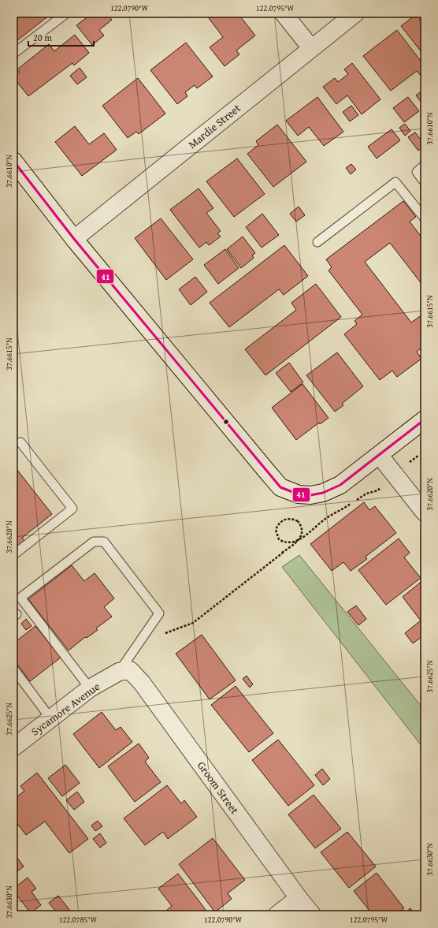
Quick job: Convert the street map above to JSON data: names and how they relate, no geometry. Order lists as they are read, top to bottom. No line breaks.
{"streets":{"street":["Mardie Street","Sycamore Avenue","Groom Street"]},"crossings":[["Sycamore Avenue","Groom Street"]],"lines":["transit line 41"],"scale_bar":"20 m","coordinates":["122.0790°W","122.0795°W","37.6610°N","37.6615°N","37.6620°N","37.6625°N","37.6630°N","122.0785°W"]}
